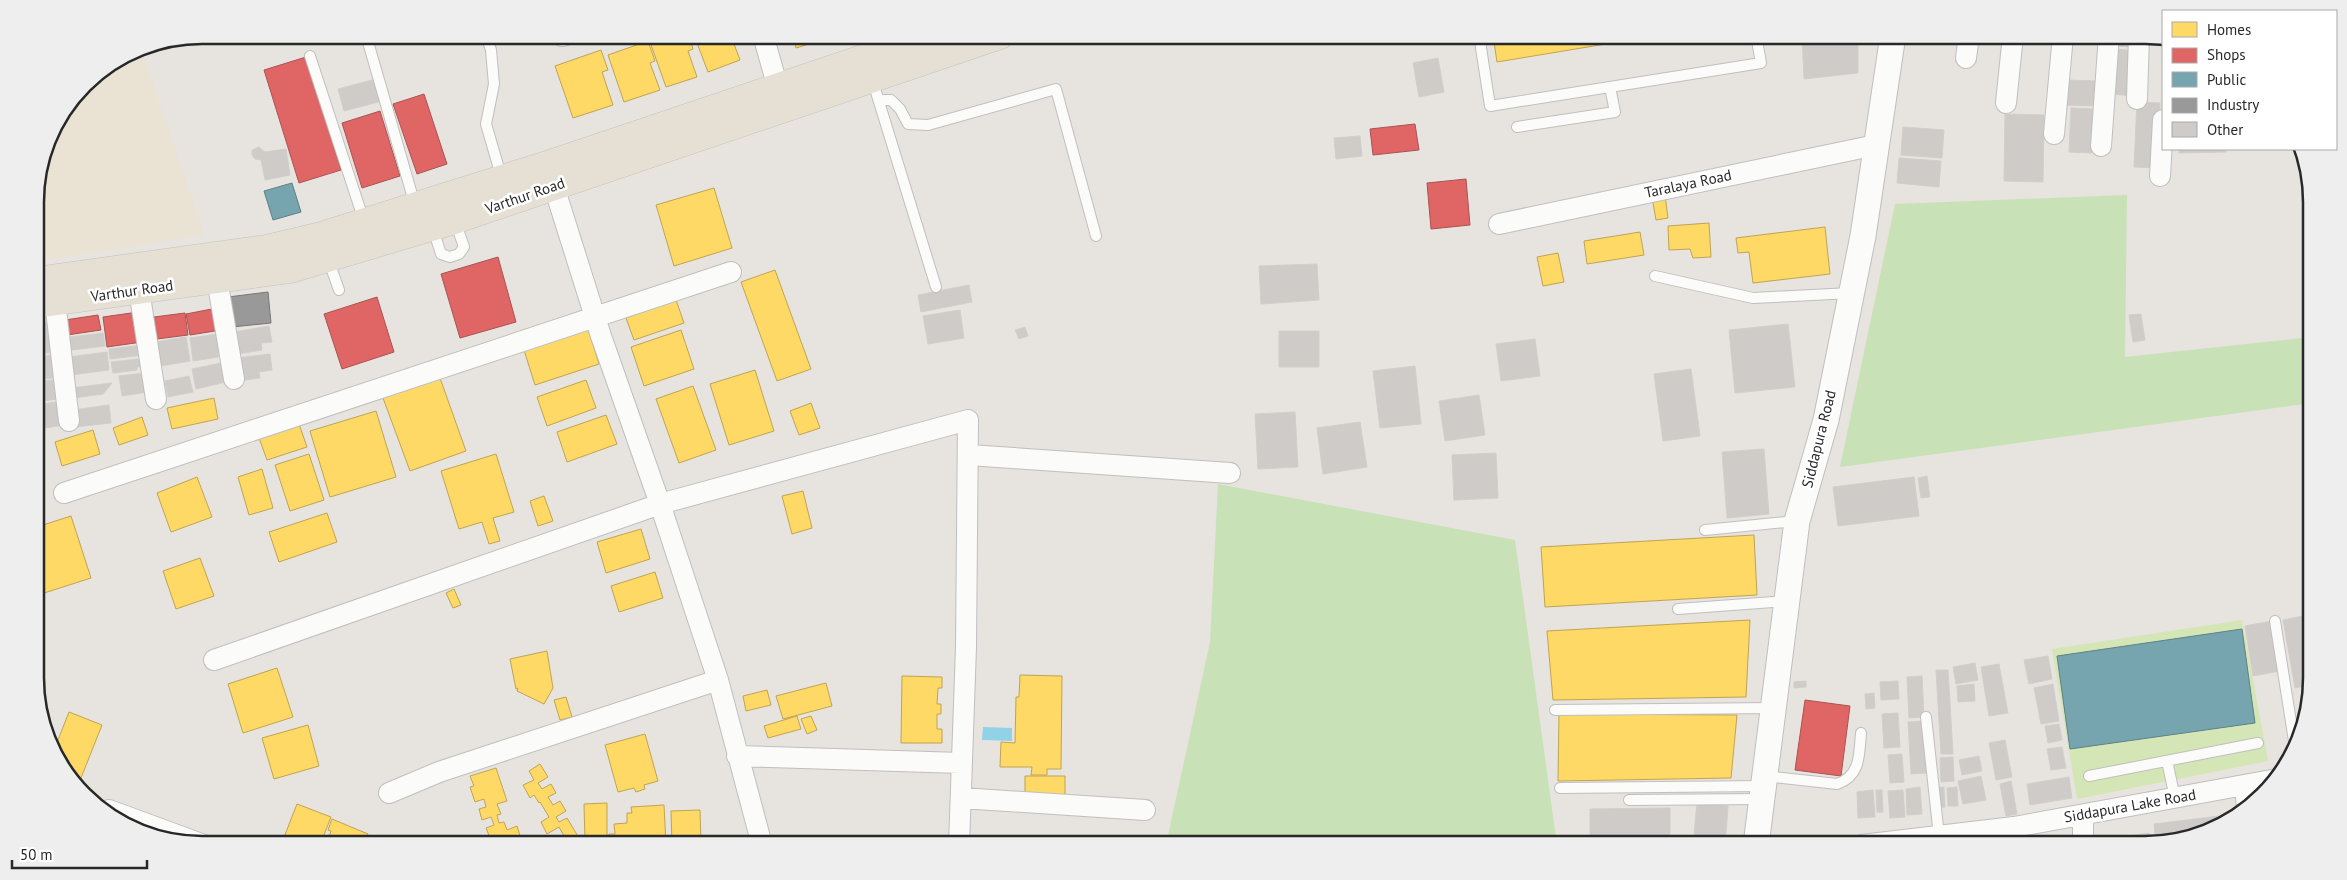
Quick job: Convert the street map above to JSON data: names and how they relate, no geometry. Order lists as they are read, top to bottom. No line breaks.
{"streets":{"main road":["Varthur Road"],"street":["Taralaya Road","Siddapura Road","Siddapura Lake Road"]},"crossings":[["Taralaya Road","Siddapura Road"]],"legend":["Homes","Shops","Public","Industry","Other"],"scale_bar":"50 m"}
